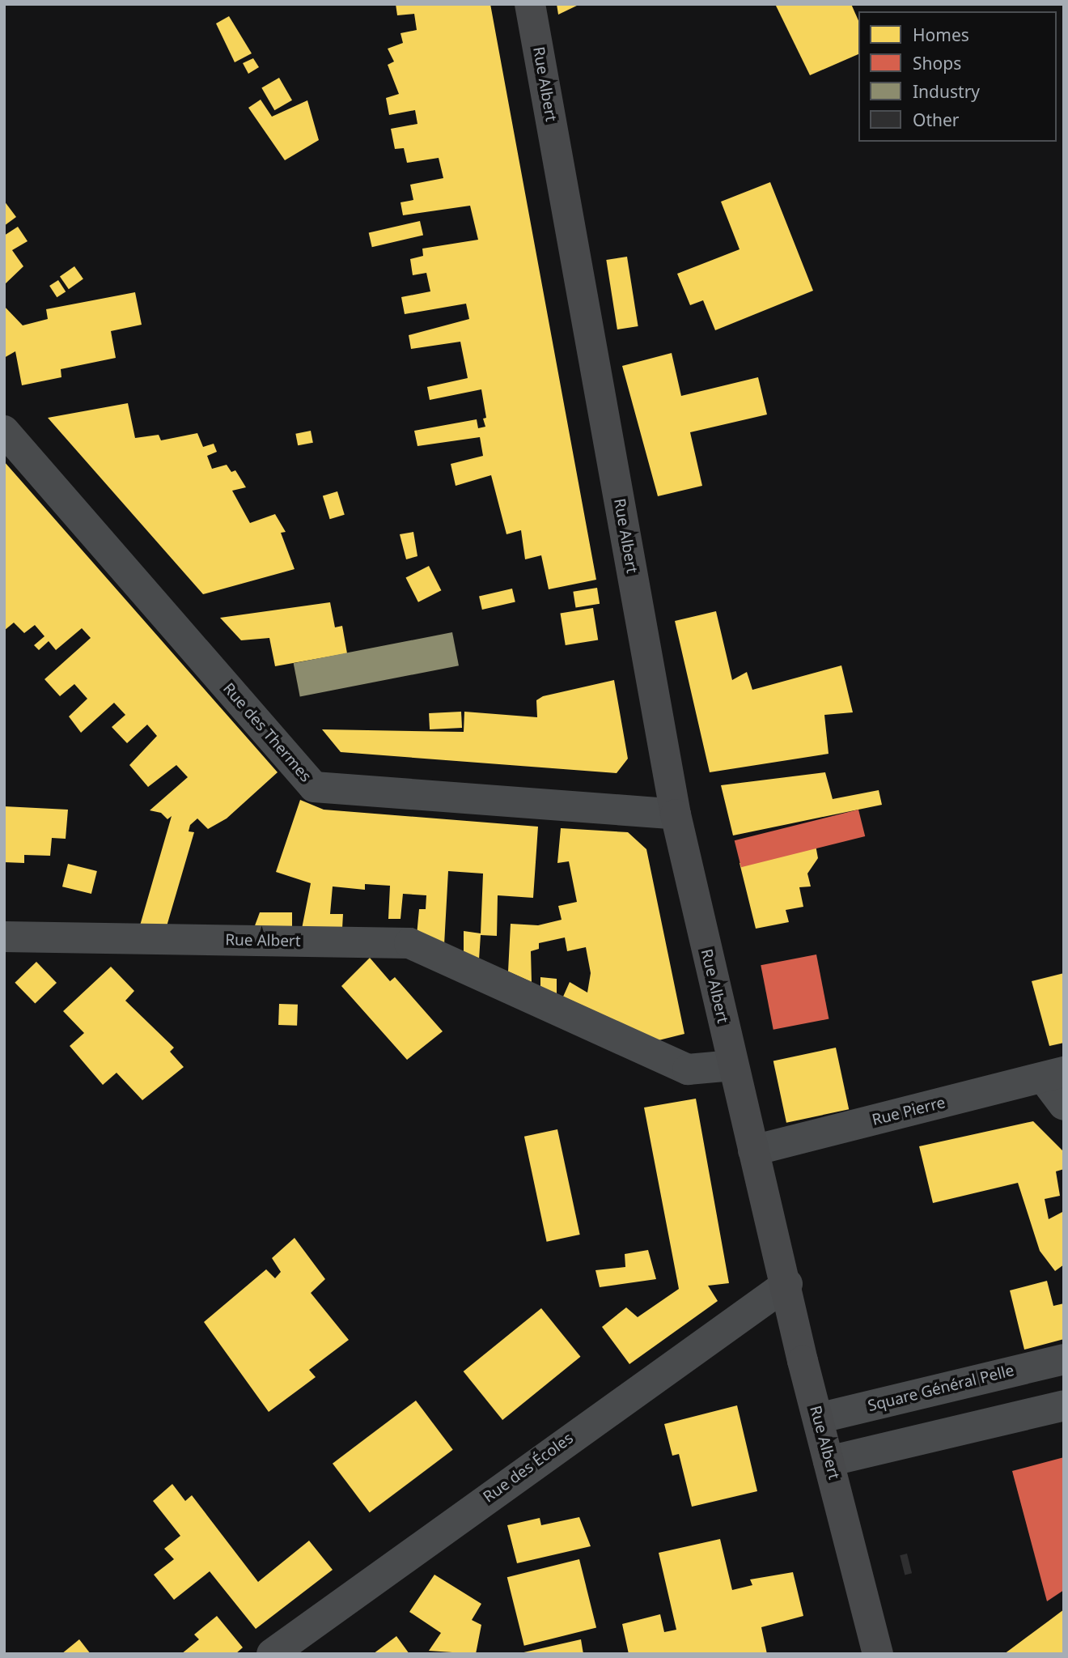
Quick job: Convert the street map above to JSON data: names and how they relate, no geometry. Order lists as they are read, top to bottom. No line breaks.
{"streets":{"street":["Rue Albert","Rue des Thermes","Rue Pierre","Square Général Pelle","Rue des Écoles"]},"crossings":[["Rue Albert","Rue des Thermes"],["Rue Albert","Rue Pierre"],["Rue Albert","Square Général Pelle"],["Rue Albert","Rue des Écoles"]],"legend":["Homes","Shops","Industry","Other"]}
